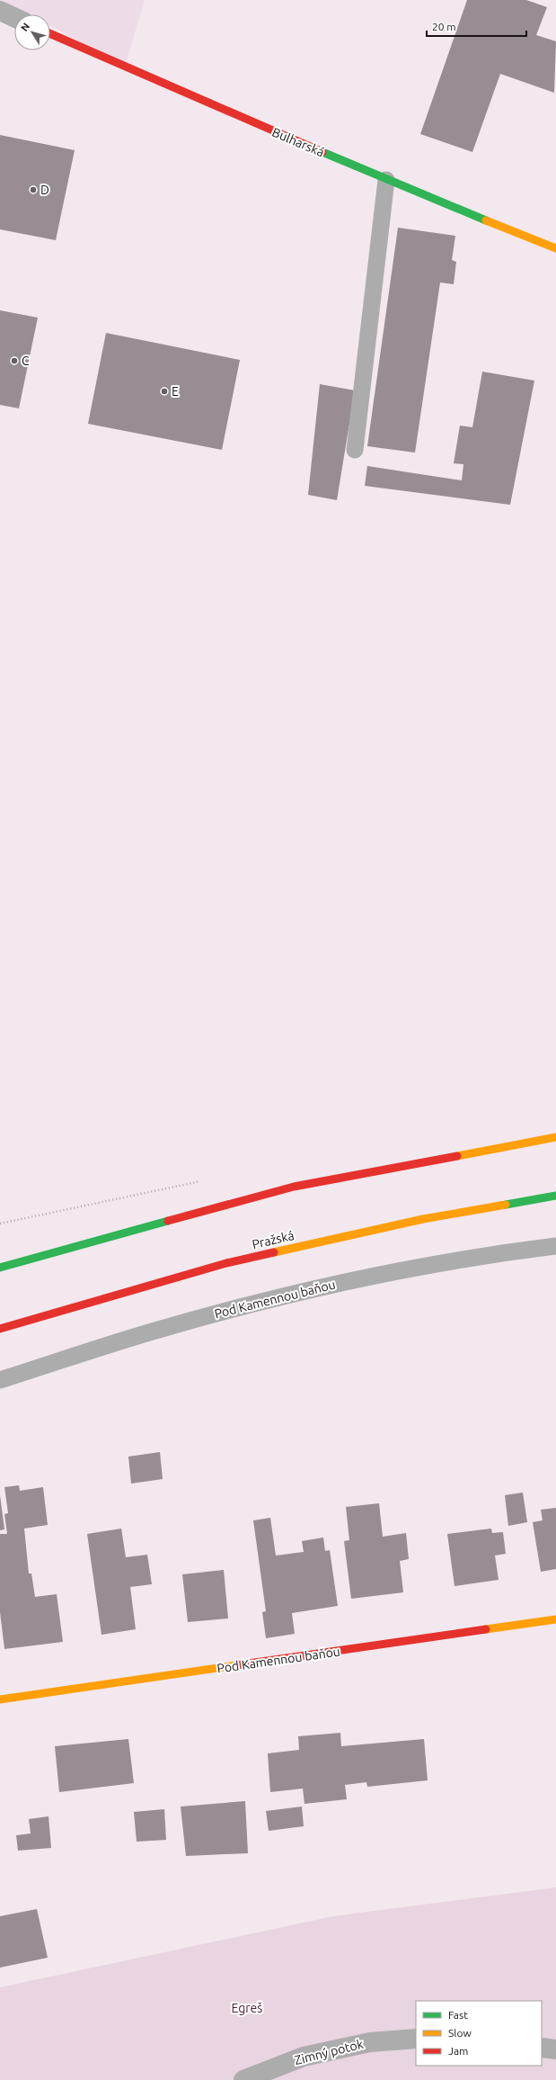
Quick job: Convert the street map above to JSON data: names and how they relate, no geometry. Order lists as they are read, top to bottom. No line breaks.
{"streets":{"main road":["Bulharská","Pražská","Pod Kamennou baňou"],"street":["Zimný potok"]},"parks":["Egreš"],"places":["D","C","E"],"legend":["Fast","Slow","Jam"],"scale_bar":"20 m","north":"top left"}
